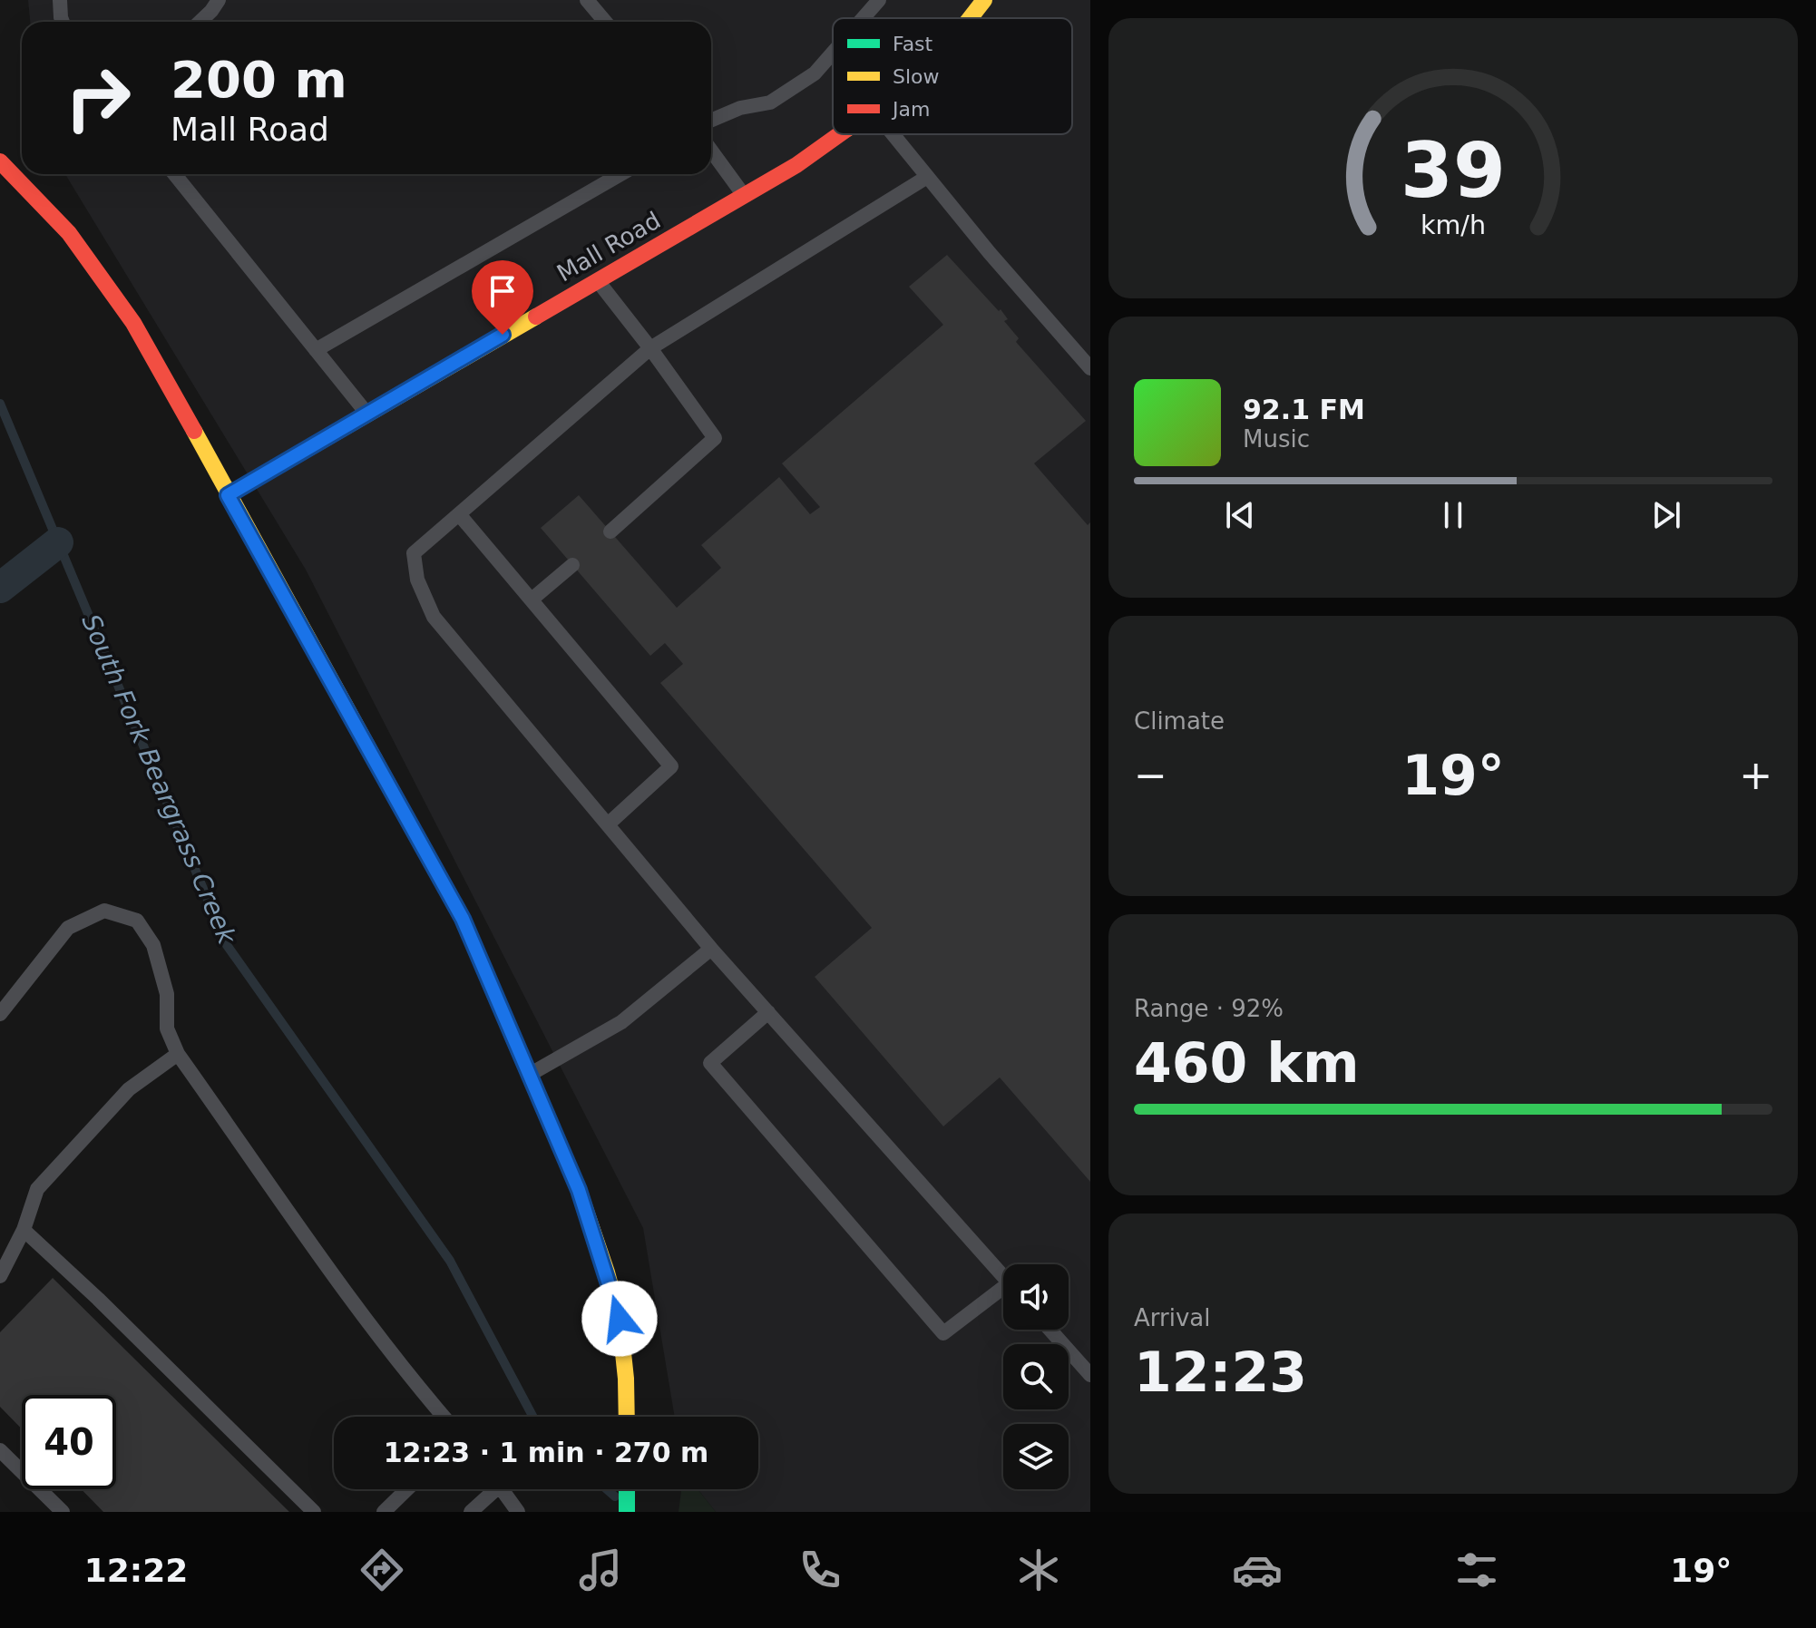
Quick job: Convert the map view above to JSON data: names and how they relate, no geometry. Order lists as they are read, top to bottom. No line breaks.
{"streets":{"street":["Mall Road"]},"water":["South Fork Beargrass Creek"],"legend":["Fast","Slow","Jam"],"page":{"turn":["200 m","Mall Road"],"song":["92.1 FM","Music"],"tile":["Climate",["Range · 92%","460 km"],["Arrival","12:23"]],"heat":["−","19°","+"],"limit":"40","trip":"12:23 · 1 min · 270 m","tabs":["12:22","19°"],"gauge":["39","km/h"]}}
